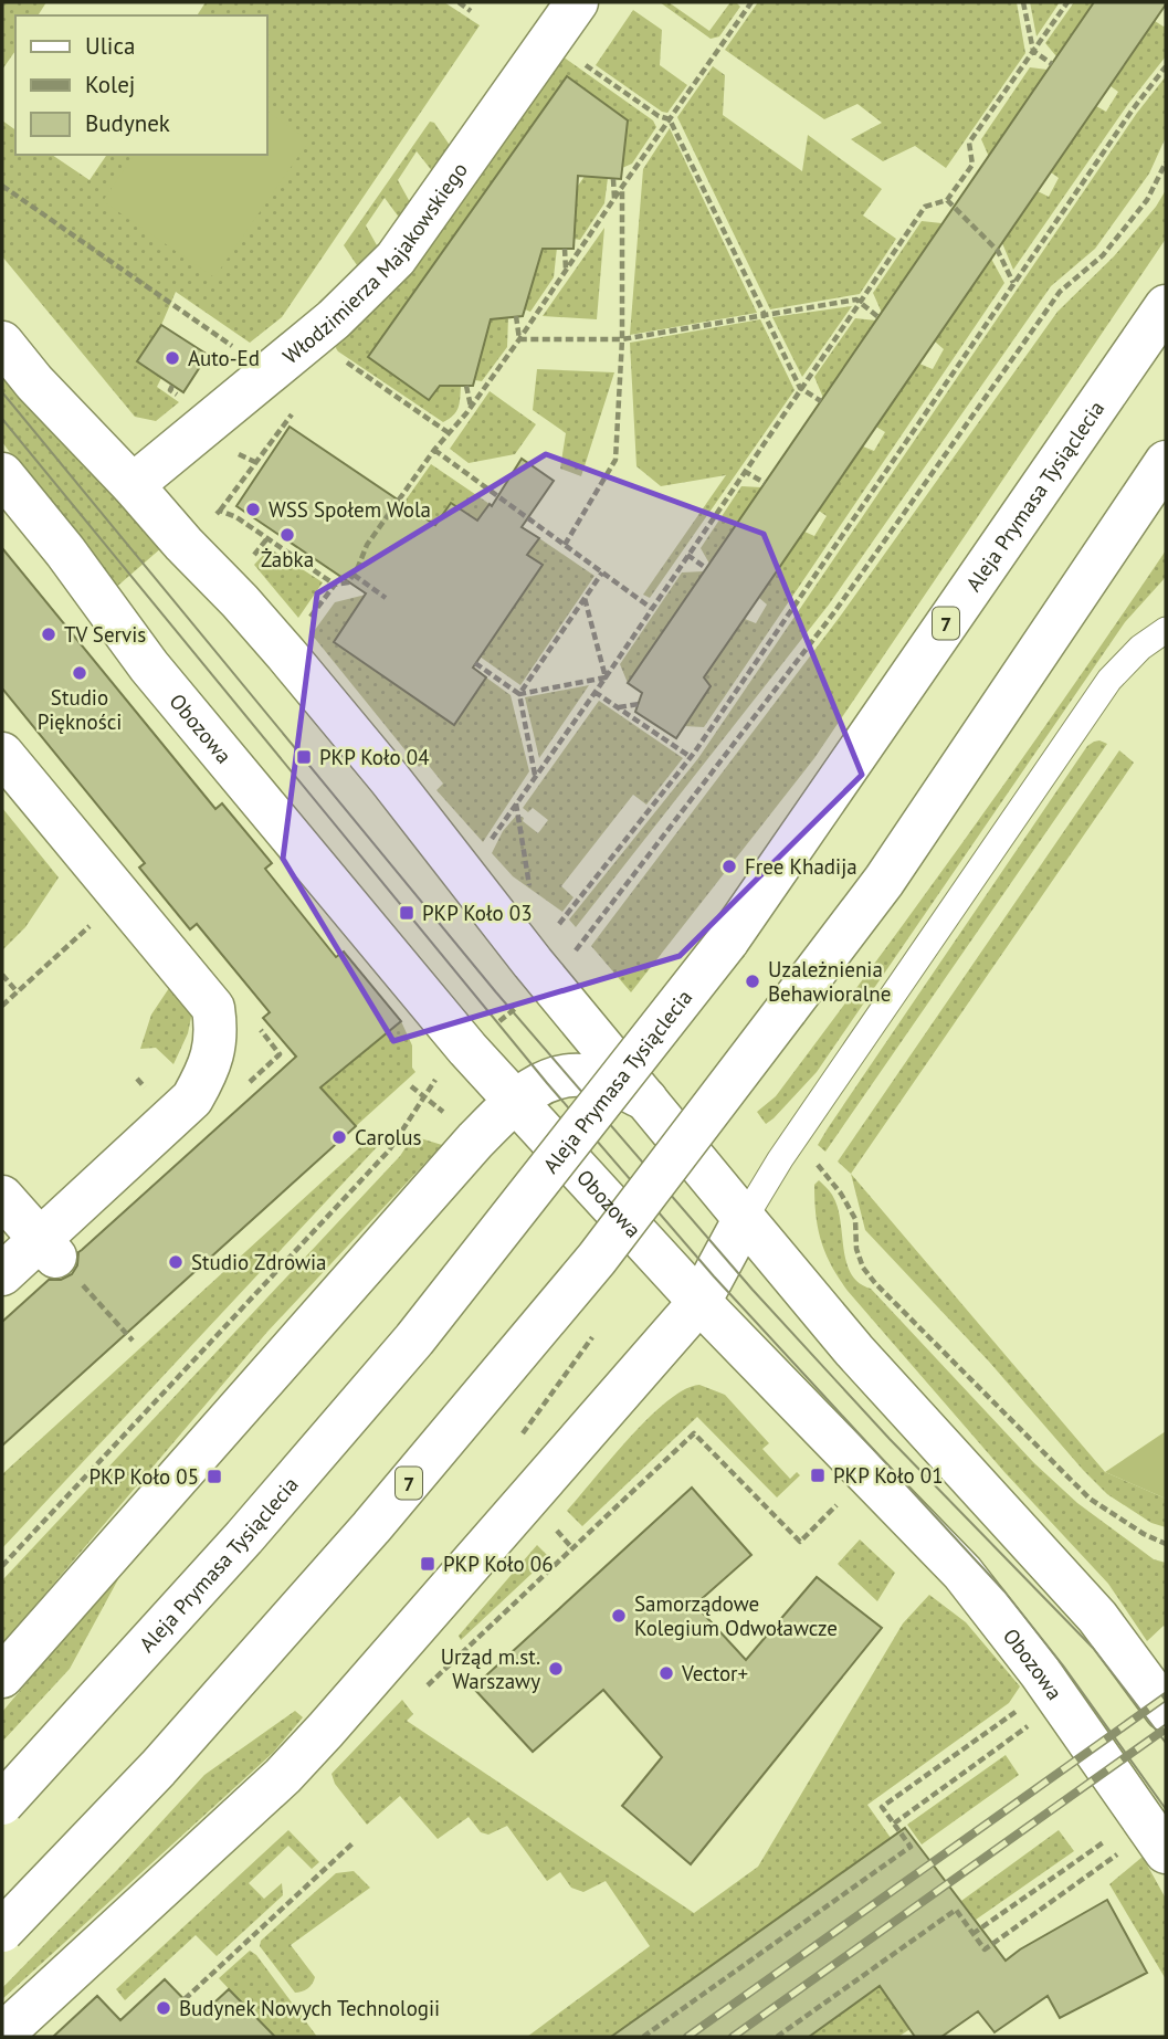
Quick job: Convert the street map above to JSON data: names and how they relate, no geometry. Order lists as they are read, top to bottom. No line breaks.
{"streets":{"main road":["Włodzimierza Majakowskiego","Aleja Prymasa Tysiąclecia","7","Obozowa"]},"places":{"other":["Auto-Ed","WSS Społem Wola","Żabka","TV Servis","Studio Piękności","Free Khadija","Uzależnienia Behawioralne","Carolus","Studio Zdrowia","Samorządowe Kolegium Odwoławcze","Urząd m.st. Warszawy","Vector+","Budynek Nowych Technologii"],"transit":["PKP Koło 04","PKP Koło 03","PKP Koło 01","PKP Koło 05","PKP Koło 06"]},"legend":["Ulica","Kolej","Budynek"]}
